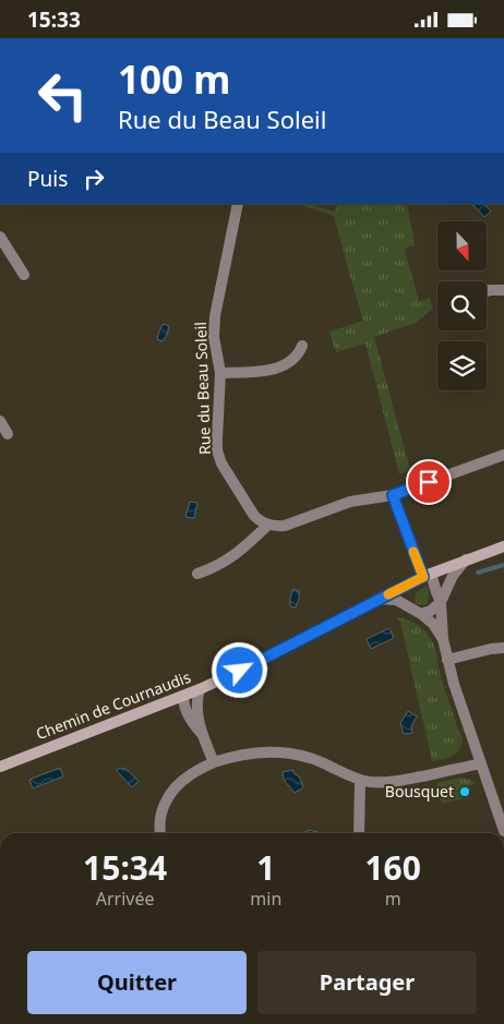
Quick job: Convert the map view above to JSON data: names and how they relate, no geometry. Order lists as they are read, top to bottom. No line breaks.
{"streets":{"street":["Rue du Beau Soleil","Chemin de Cournaudis"]},"places":["Bousquet"],"north":"bottom","page":{"status":"15:33","turn":["100 m","Rue du Beau Soleil"],"then":"Puis","eta":["15:34","Arrivée","1","min","160","m"],"buttons":["Quitter","Partager"]}}
